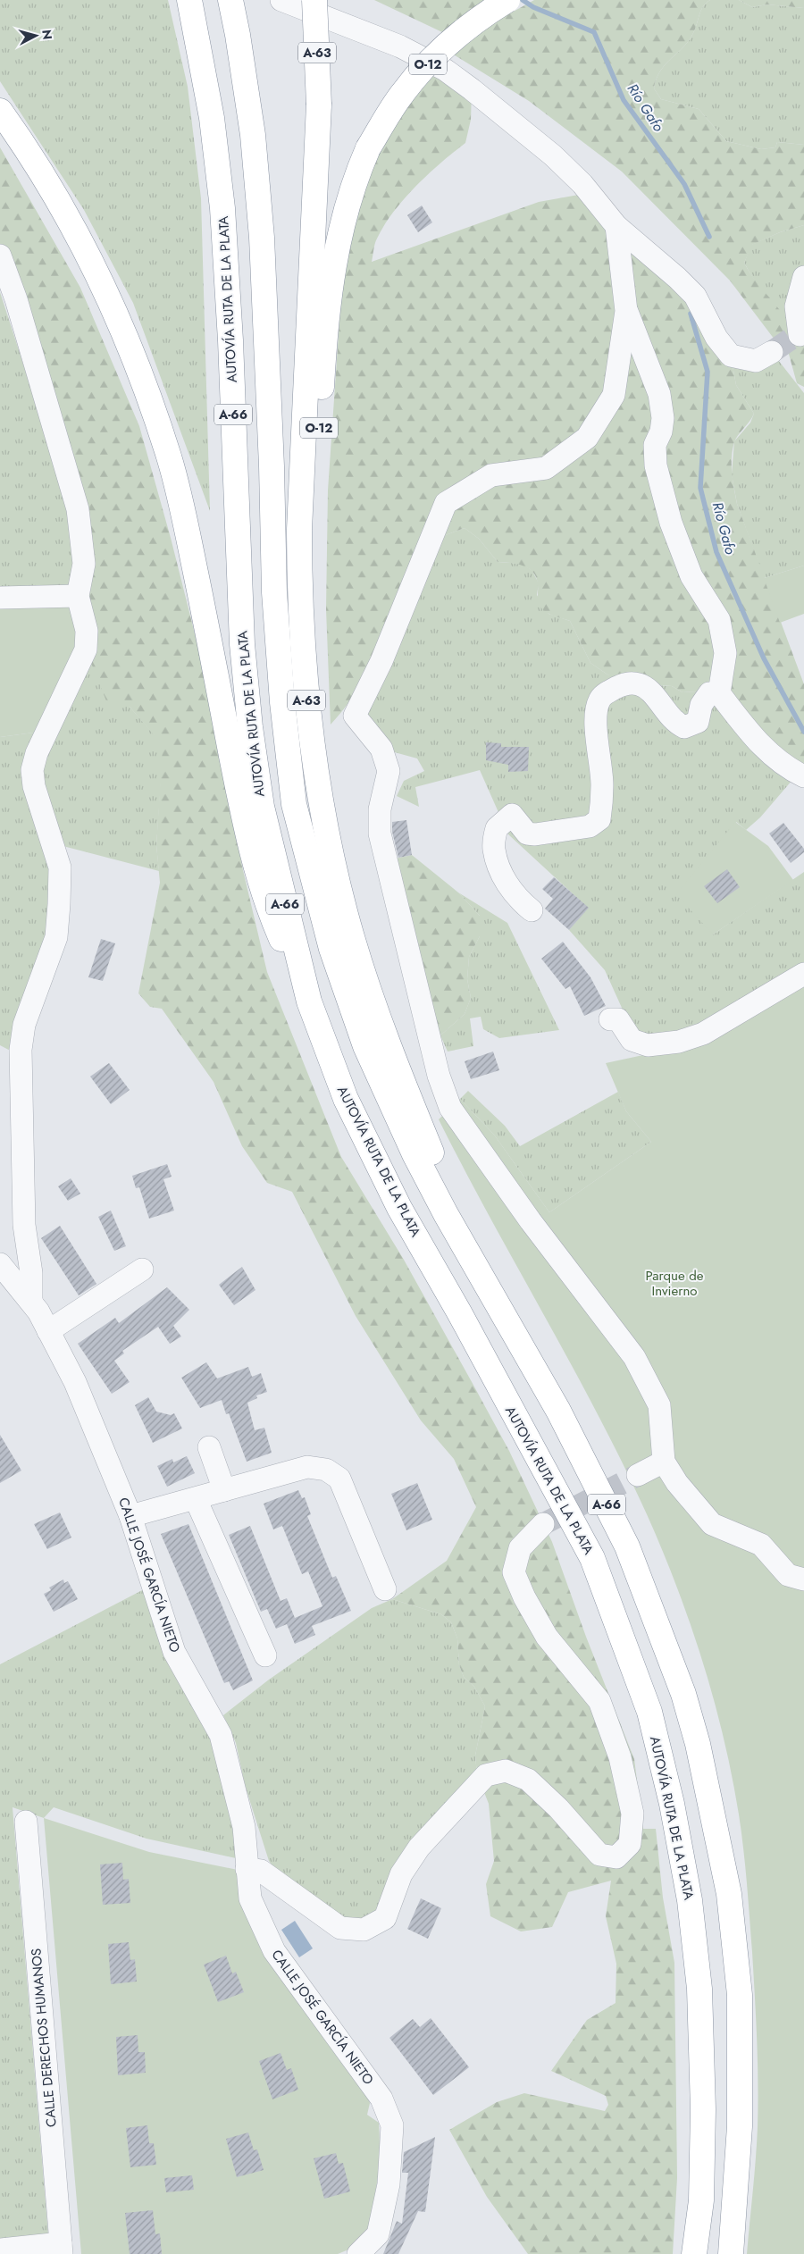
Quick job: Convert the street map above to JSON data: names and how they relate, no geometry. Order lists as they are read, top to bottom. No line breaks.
{"streets":{"highway":["A-63","O-12","AUTOVÍA RUTA DE LA PLATA","A-66"],"street":["CALLE JOSÉ GARCÍA NIETO","CALLE DERECHOS HUMANOS"]},"crossings":[["A-63","O-12"],["A-63","A-66"]],"water":["Río Gafo"],"parks":["Parque de Invierno"],"north":"right"}
